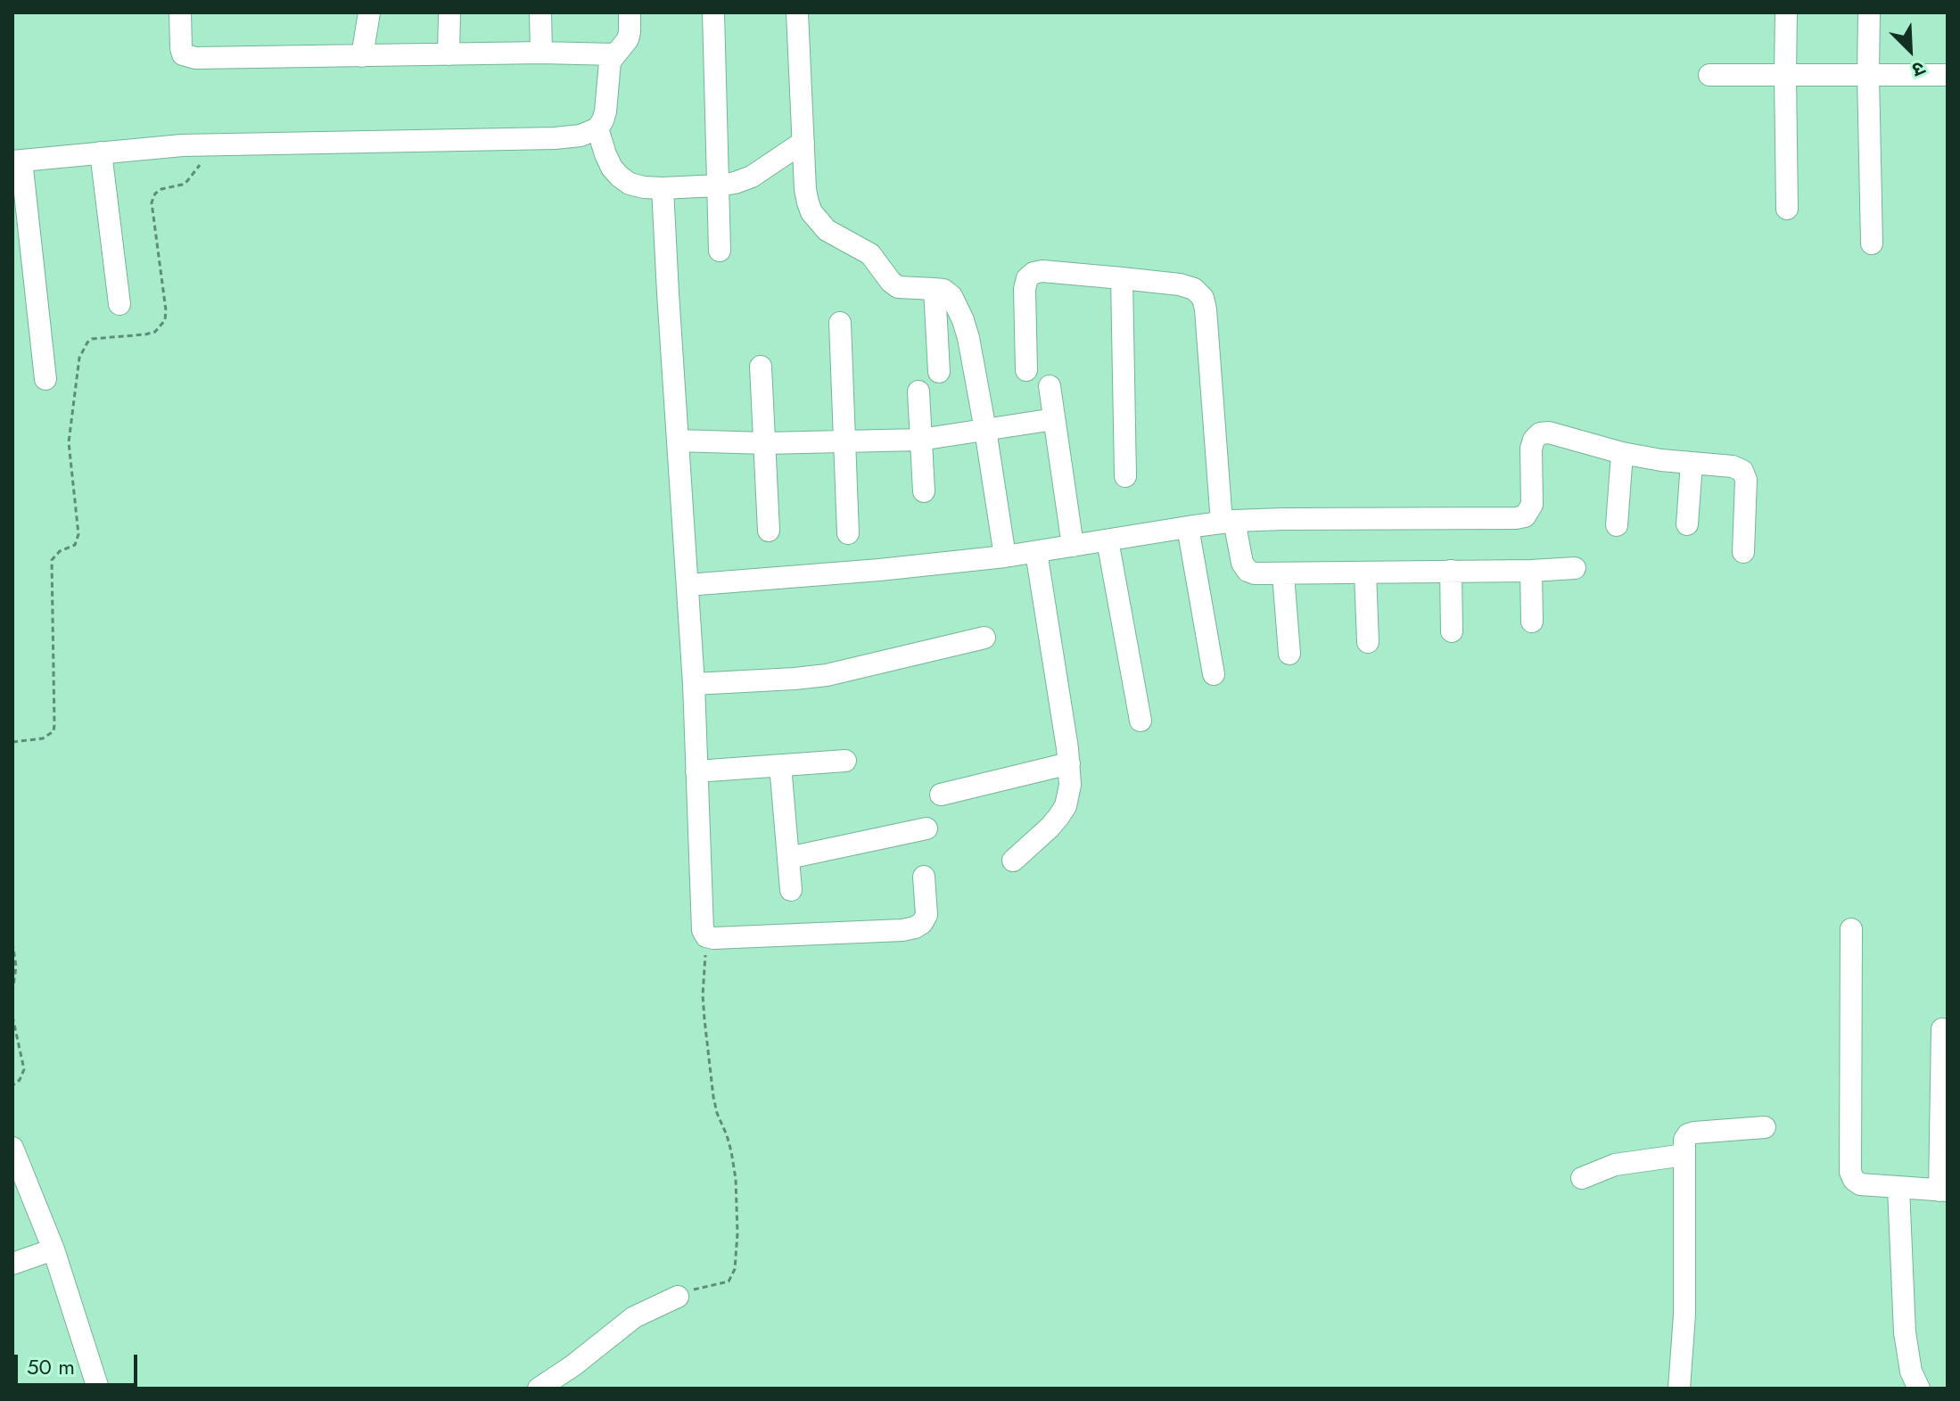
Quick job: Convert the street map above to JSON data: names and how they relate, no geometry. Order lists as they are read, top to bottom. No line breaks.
{"scale_bar":"50 m","north":"bottom right"}
